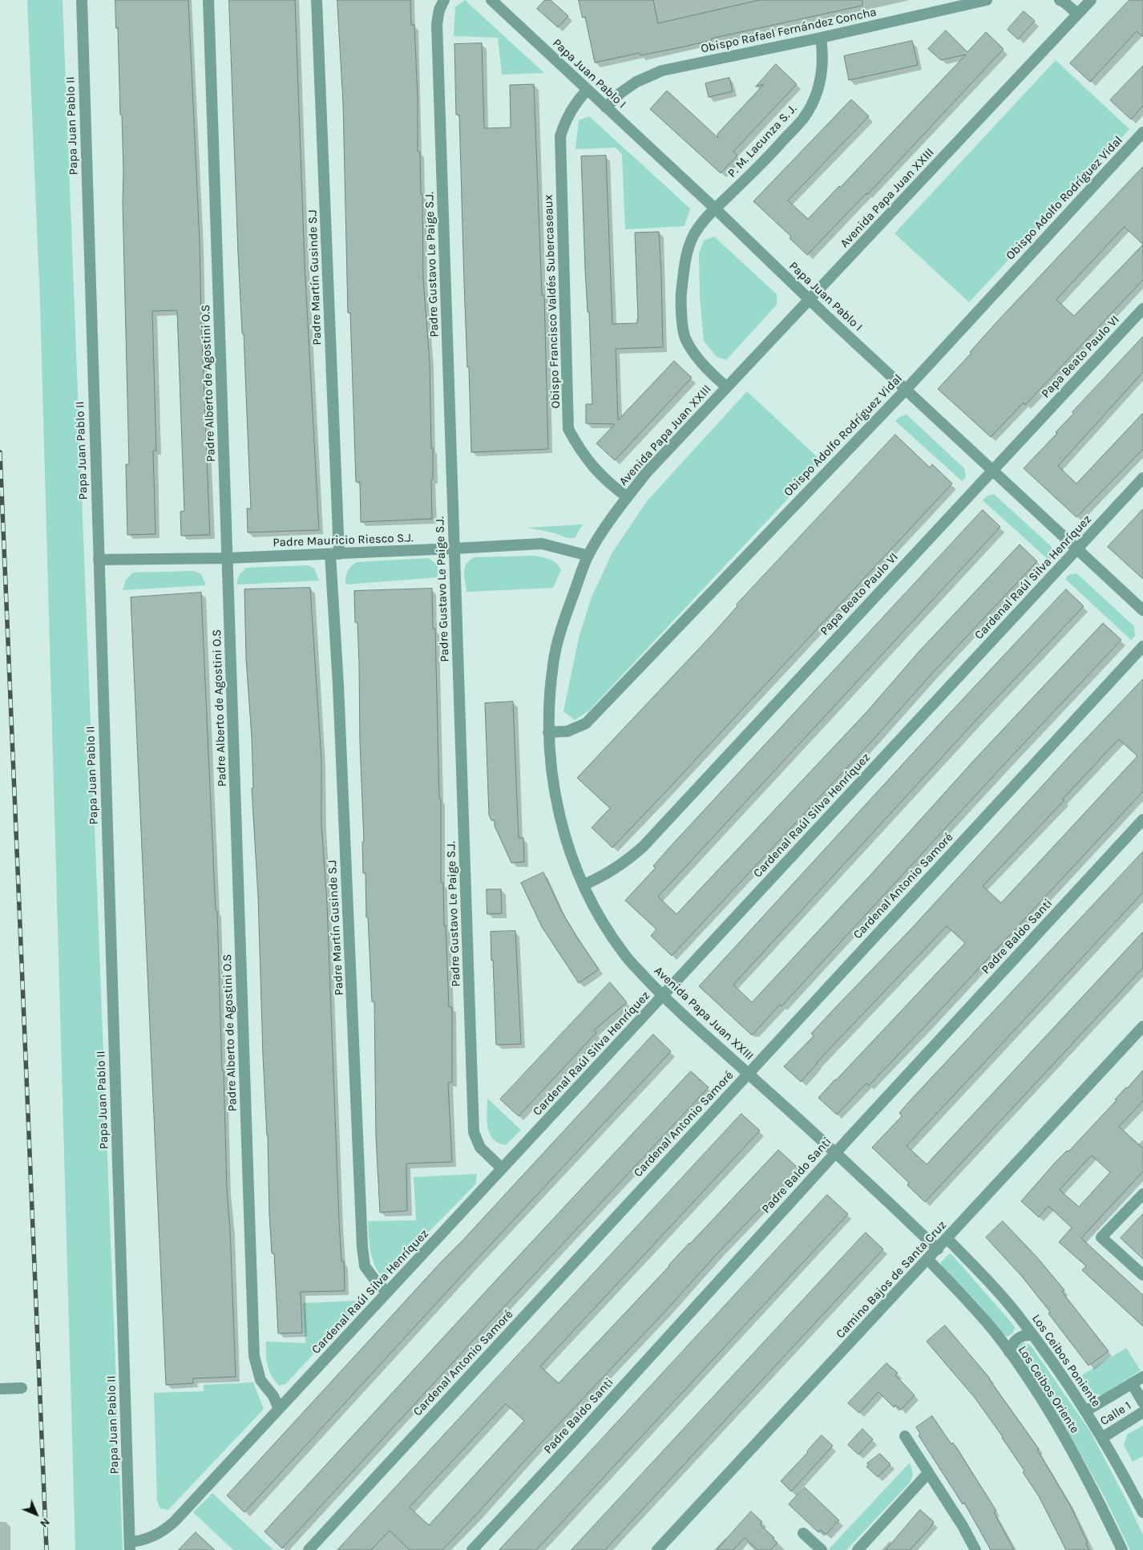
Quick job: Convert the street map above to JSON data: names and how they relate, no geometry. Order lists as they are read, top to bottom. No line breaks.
{"streets":{"street":["Obispo Rafael Fernández Concha","Papa Juan Pablo I","Papa Juan Pablo II","P. M. Lacunza S. J.","Avenida Papa Juan XXIII","Obispo Adolfo Rodríguez Vidal","Padre Gustavo Le Paige S.J.","Padre Martín Gusinde S.J","Obispo Francisco Valdés Subercaseaux","Papa Beato Paulo VI","Padre Alberto de Agostini O.S","Padre Mauricio Riesco S.J.","Cardenal Raúl Silva Henríquez","Cardenal Antonio Samoré","Padre Baldo Santi","Camino Bajos de Santa Cruz","Los Ceibos Poniente","Los Ceibos Oriente","Calle 1"]},"crossings":[["Obispo Rafael Fernández Concha","Papa Juan Pablo I"],["Obispo Rafael Fernández Concha","P. M. Lacunza S. J."],["Papa Juan Pablo I","P. M. Lacunza S. J."],["Papa Juan Pablo I","Avenida Papa Juan XXIII"],["Papa Juan Pablo I","Obispo Adolfo Rodríguez Vidal"],["Papa Juan Pablo I","Obispo Francisco Valdés Subercaseaux"],["Papa Juan Pablo I","Papa Beato Paulo VI"],["Papa Juan Pablo I","Cardenal Raúl Silva Henríquez"],["Papa Juan Pablo II","Padre Mauricio Riesco S.J."],["Papa Juan Pablo II","Cardenal Raúl Silva Henríquez"],["P. M. Lacunza S. J.","Avenida Papa Juan XXIII"],["Avenida Papa Juan XXIII","Obispo Adolfo Rodríguez Vidal"],["Avenida Papa Juan XXIII","Obispo Francisco Valdés Subercaseaux"],["Avenida Papa Juan XXIII","Papa Beato Paulo VI"],["Avenida Papa Juan XXIII","Padre Mauricio Riesco S.J."],["Avenida Papa Juan XXIII","Cardenal Raúl Silva Henríquez"],["Avenida Papa Juan XXIII","Cardenal Antonio Samoré"],["Avenida Papa Juan XXIII","Padre Baldo Santi"],["Avenida Papa Juan XXIII","Camino Bajos de Santa Cruz"],["Padre Gustavo Le Paige S.J.","Padre Mauricio Riesco S.J."],["Padre Gustavo Le Paige S.J.","Cardenal Raúl Silva Henríquez"],["Padre Martín Gusinde S.J","Padre Mauricio Riesco S.J."],["Padre Martín Gusinde S.J","Cardenal Raúl Silva Henríquez"],["Padre Alberto de Agostini O.S","Padre Mauricio Riesco S.J."],["Padre Alberto de Agostini O.S","Cardenal Raúl Silva Henríquez"],["Camino Bajos de Santa Cruz","Los Ceibos Poniente"],["Camino Bajos de Santa Cruz","Los Ceibos Oriente"],["Los Ceibos Poniente","Calle 1"]],"north":"bottom right"}
